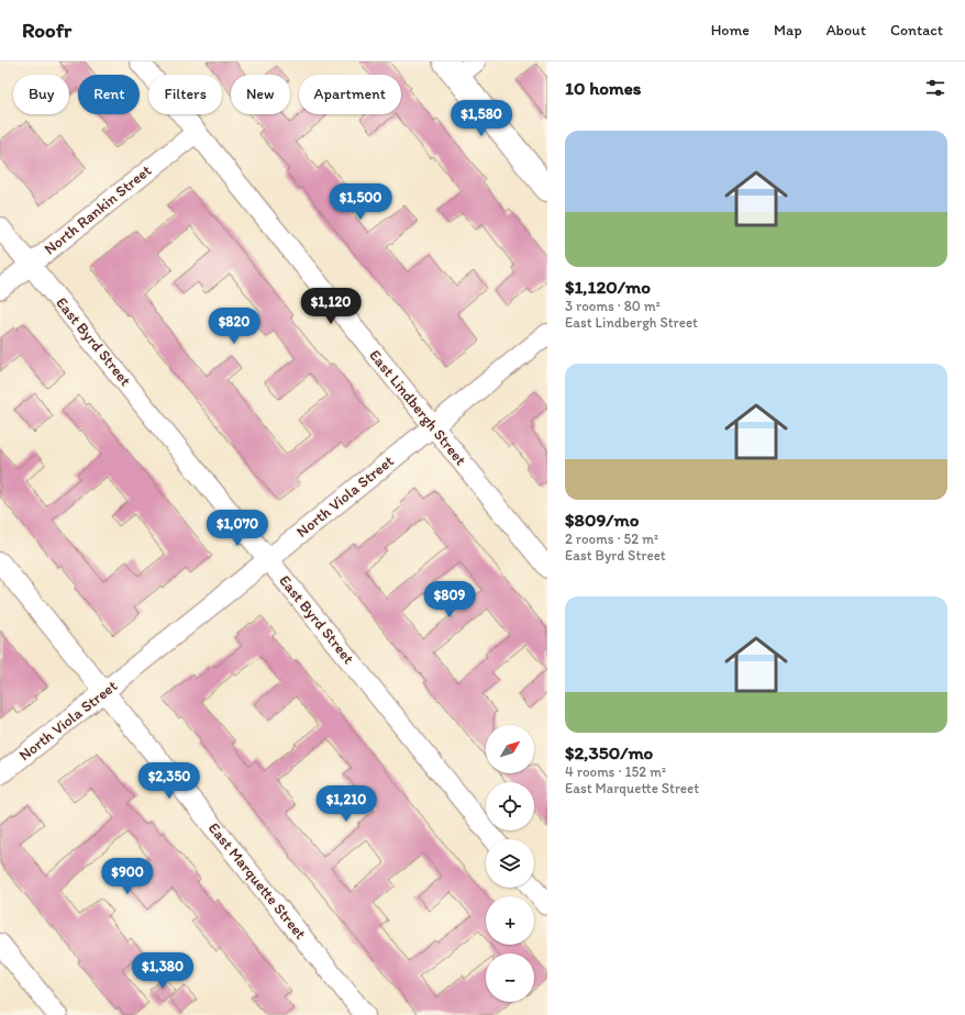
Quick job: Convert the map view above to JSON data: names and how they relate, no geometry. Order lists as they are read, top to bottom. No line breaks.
{"streets":{"street":["North Rankin Street","East Byrd Street","East Lindbergh Street","North Viola Street","East Marquette Street"]},"crossings":[["North Rankin Street","East Byrd Street"],["North Rankin Street","East Lindbergh Street"],["East Byrd Street","North Viola Street"],["East Lindbergh Street","North Viola Street"],["North Viola Street","East Marquette Street"]],"north":"top right","page":{"header":"Roofr","nav":["Home","Map","About","Contact"],"heading":"10 homes","chip":["Buy","Rent","Filters","New","Apartment"],"price":["$1,580","$1,500","$1,120","$820","$1,070","$809","$2,350","$1,210","$900","$1,380"],"list":[{"name":"$1,120/mo","note":"3 rooms · 80 m² · East Lindbergh Street"},{"name":"$809/mo","note":"2 rooms · 52 m² · East Byrd Street"},{"name":"$2,350/mo","note":"4 rooms · 152 m² · East Marquette Street"}],"map_buttons":["+","−"]}}
